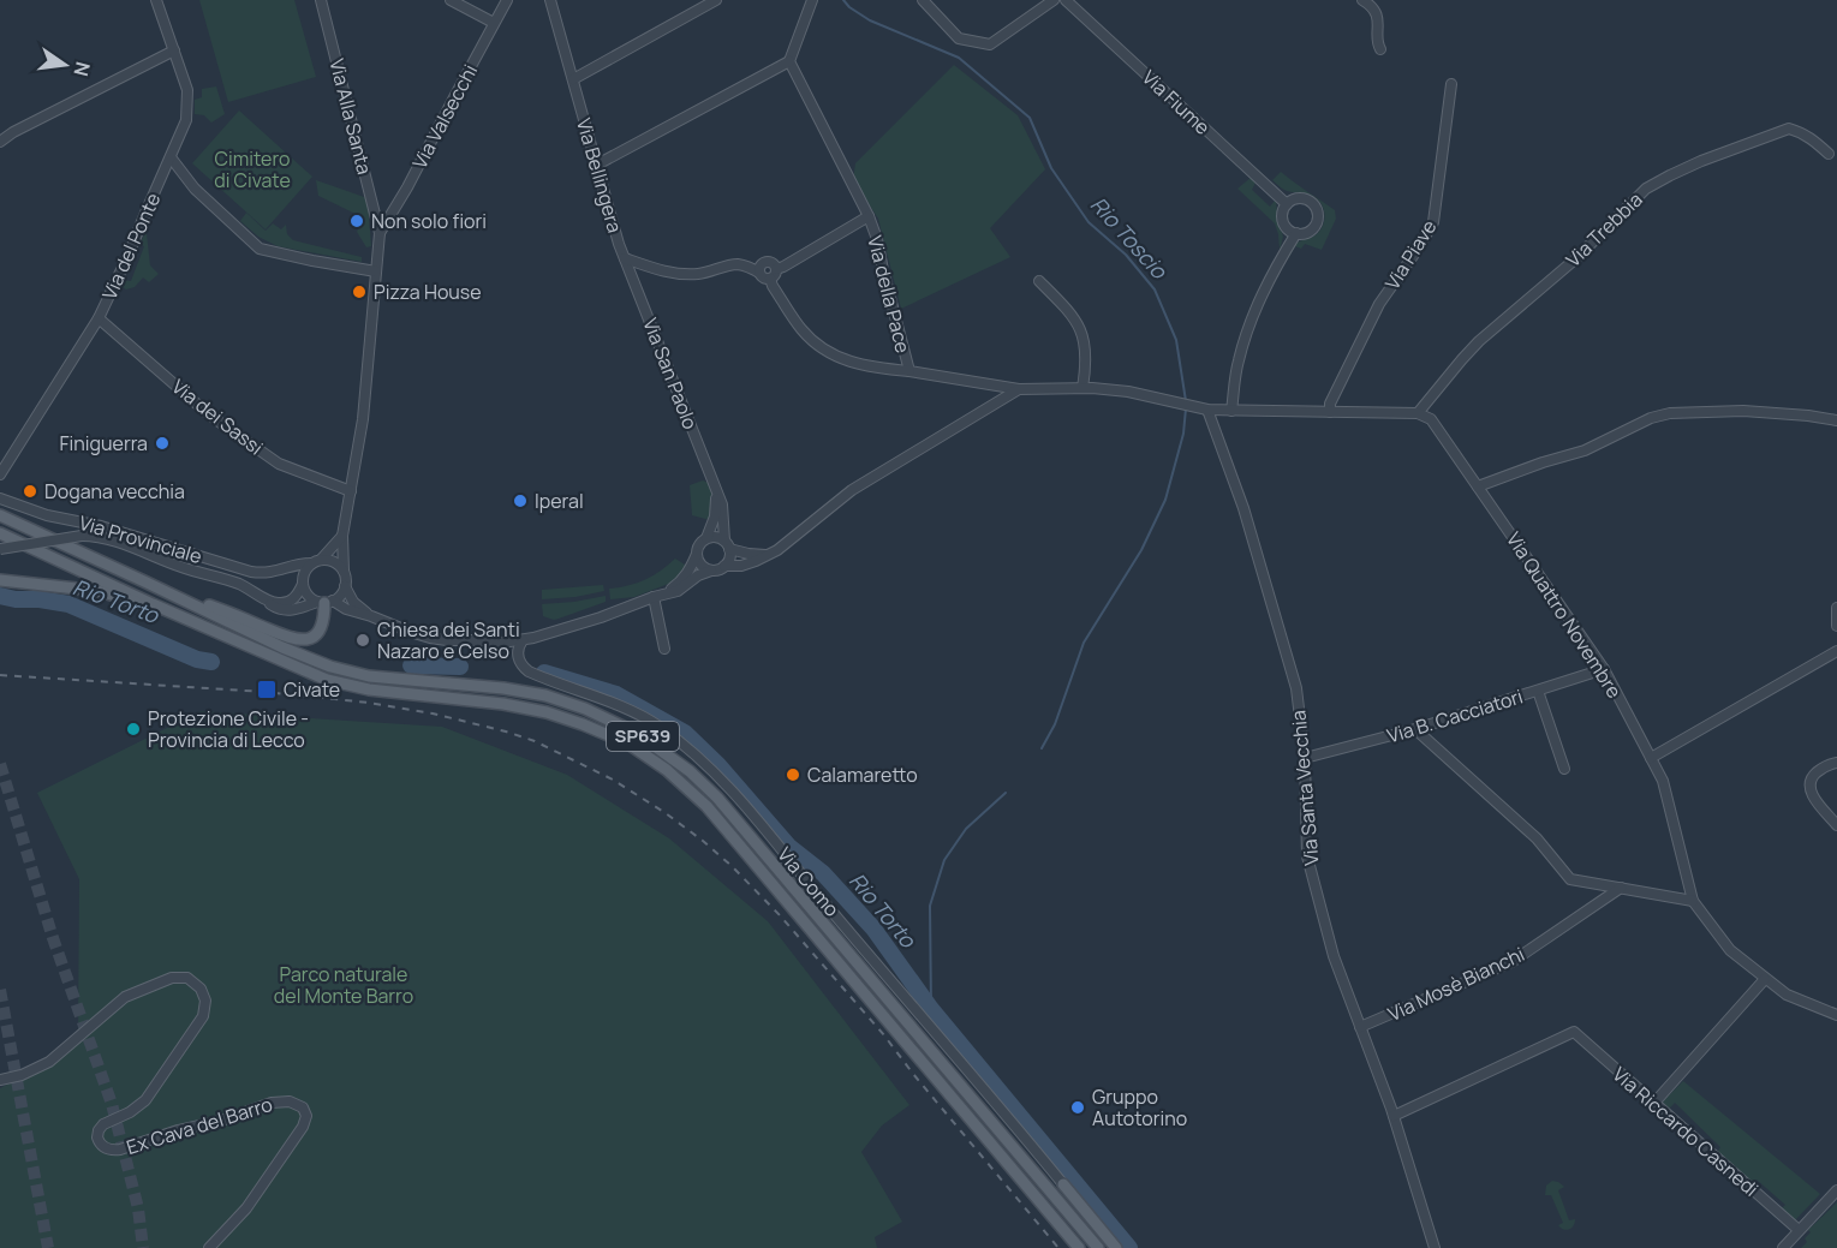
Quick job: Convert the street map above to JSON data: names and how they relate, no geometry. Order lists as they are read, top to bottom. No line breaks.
{"streets":{"main road":["SP639"],"street":["Via Fiume","Via Alla Santa","Via Valsecchi","Via Bellingera","Via Trebbia","Via del Ponte","Via Piave","Via della Pace","Via San Paolo","Via dei Sassi","Via Provinciale","Via Quattro Novembre","Via B. Cacciatori","Via Santa Vecchia","Via Como","Via Mosè Bianchi","Ex Cava del Barro","Via Riccardo Casnedi"]},"crossings":[["Via Alla Santa","Via Valsecchi"],["Via Bellingera","Via San Paolo"],["Via Trebbia","Via Quattro Novembre"],["Via del Ponte","Via dei Sassi"],["Via della Pace","Via Santa Vecchia"],["Via Quattro Novembre","Via B. Cacciatori"],["Via B. Cacciatori","Via Santa Vecchia"],["Via Santa Vecchia","Via Mosè Bianchi"],["Via Santa Vecchia","Via Riccardo Casnedi"]],"water":["Rio Toscio","Rio Torto"],"parks":["Cimitero di Civate","Parco naturale del Monte Barro"],"places":{"other":["Non solo fiori","Pizza House","Finiguerra","Dogana vecchia","Iperal","Chiesa dei Santi Nazaro e Celso","Protezione Civile - Provincia di Lecco","Calamaretto","Gruppo Autotorino"],"transit":["Civate"]},"north":"right"}
